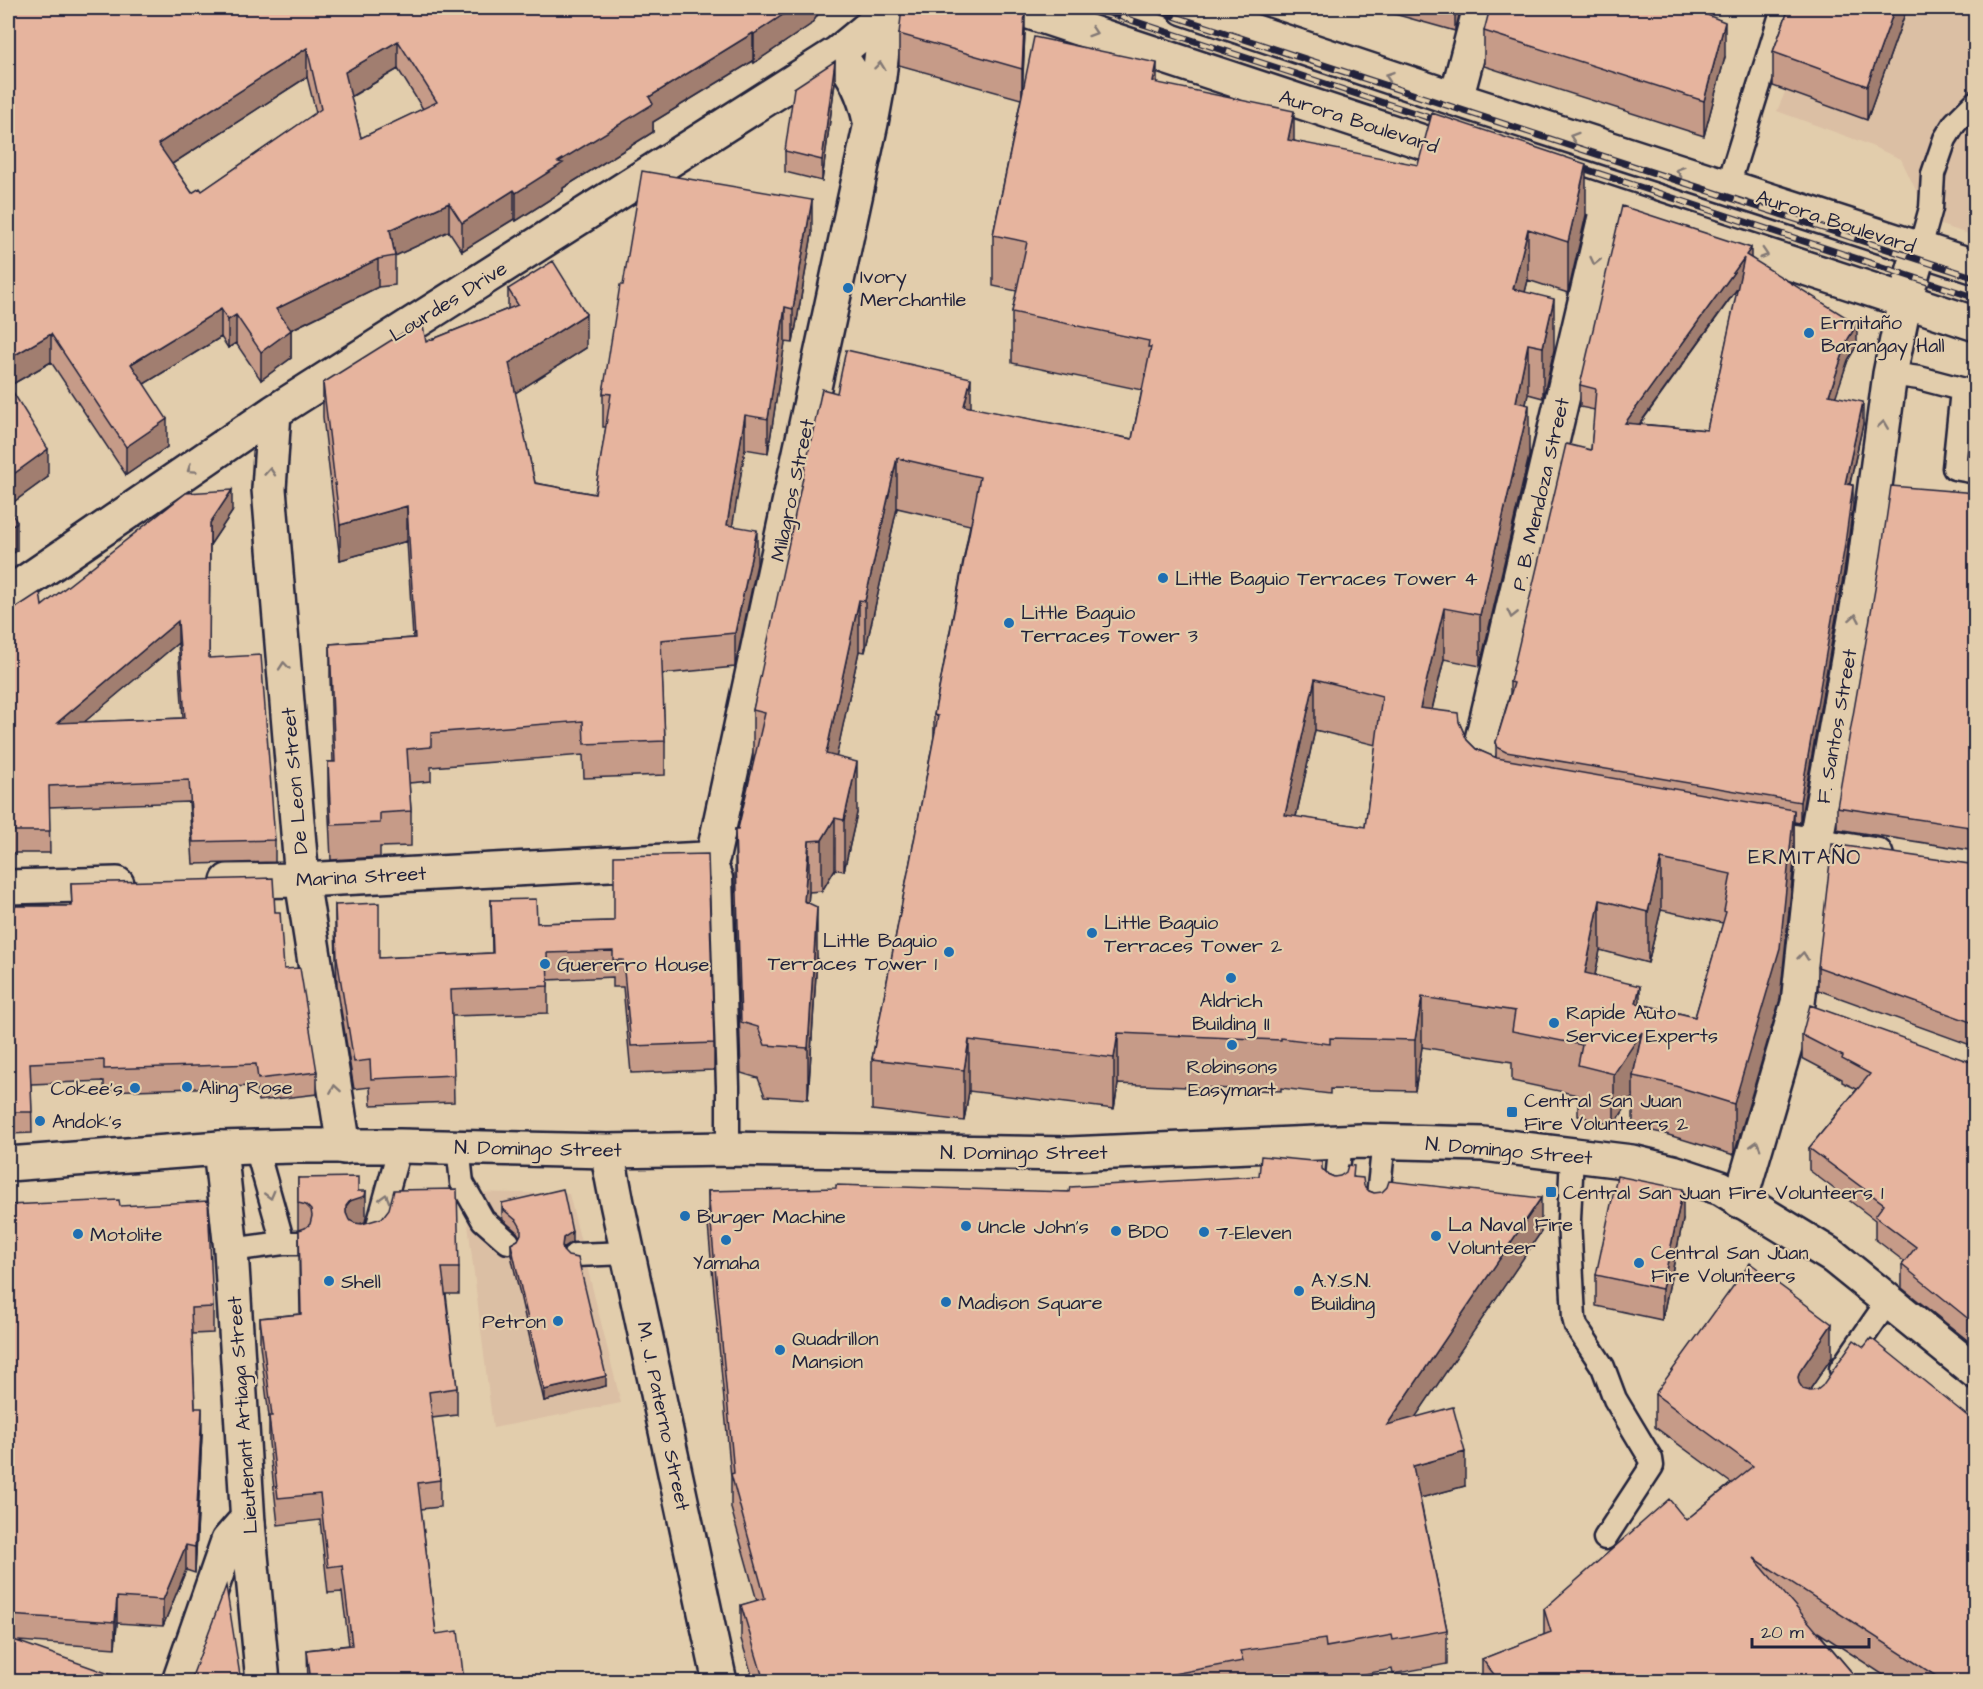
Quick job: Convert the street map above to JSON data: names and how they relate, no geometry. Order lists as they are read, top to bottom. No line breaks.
{"streets":{"street":["Aurora Boulevard","Lourdes Drive","Milagros Street","P. B. Mendoza Street","F. Santos Street","De Leon Street","Marina Street","N. Domingo Street","Lieutenant Artiaga Street","M. J. Paterno Street"]},"crossings":[["Aurora Boulevard","P. B. Mendoza Street"],["Aurora Boulevard","F. Santos Street"],["Lourdes Drive","Milagros Street"],["Lourdes Drive","De Leon Street"],["Milagros Street","Marina Street"],["F. Santos Street","N. Domingo Street"],["De Leon Street","Marina Street"],["De Leon Street","N. Domingo Street"],["N. Domingo Street","Lieutenant Artiaga Street"],["N. Domingo Street","M. J. Paterno Street"]],"one_way":["P. B. Mendoza Street","F. Santos Street","De Leon Street"],"districts":["ERMITAÑO"],"places":{"other":["Ivory Merchantile","Ermitaño Barangay Hall","Little Baguio Terraces Tower 4","Little Baguio Terraces Tower 3","Little Baguio Terraces Tower 2","Little Baguio Terraces Tower 1","Guererro House","Aldrich Building II","Rapide Auto Service Experts","Robinsons Easymart","Aling Rose","Cokee's","Andok's","Burger Machine","Uncle John's","BDO","7-Eleven","Motolite","La Naval Fire Volunteer","Yamaha","Central San Juan Fire Volunteers","Shell","A.Y.S.N. Building","Madison Square","Petron","Quadrillon Mansion"],"transit":["Central San Juan Fire Volunteers 2","Central San Juan Fire Volunteers 1"]},"scale_bar":"20 m"}
